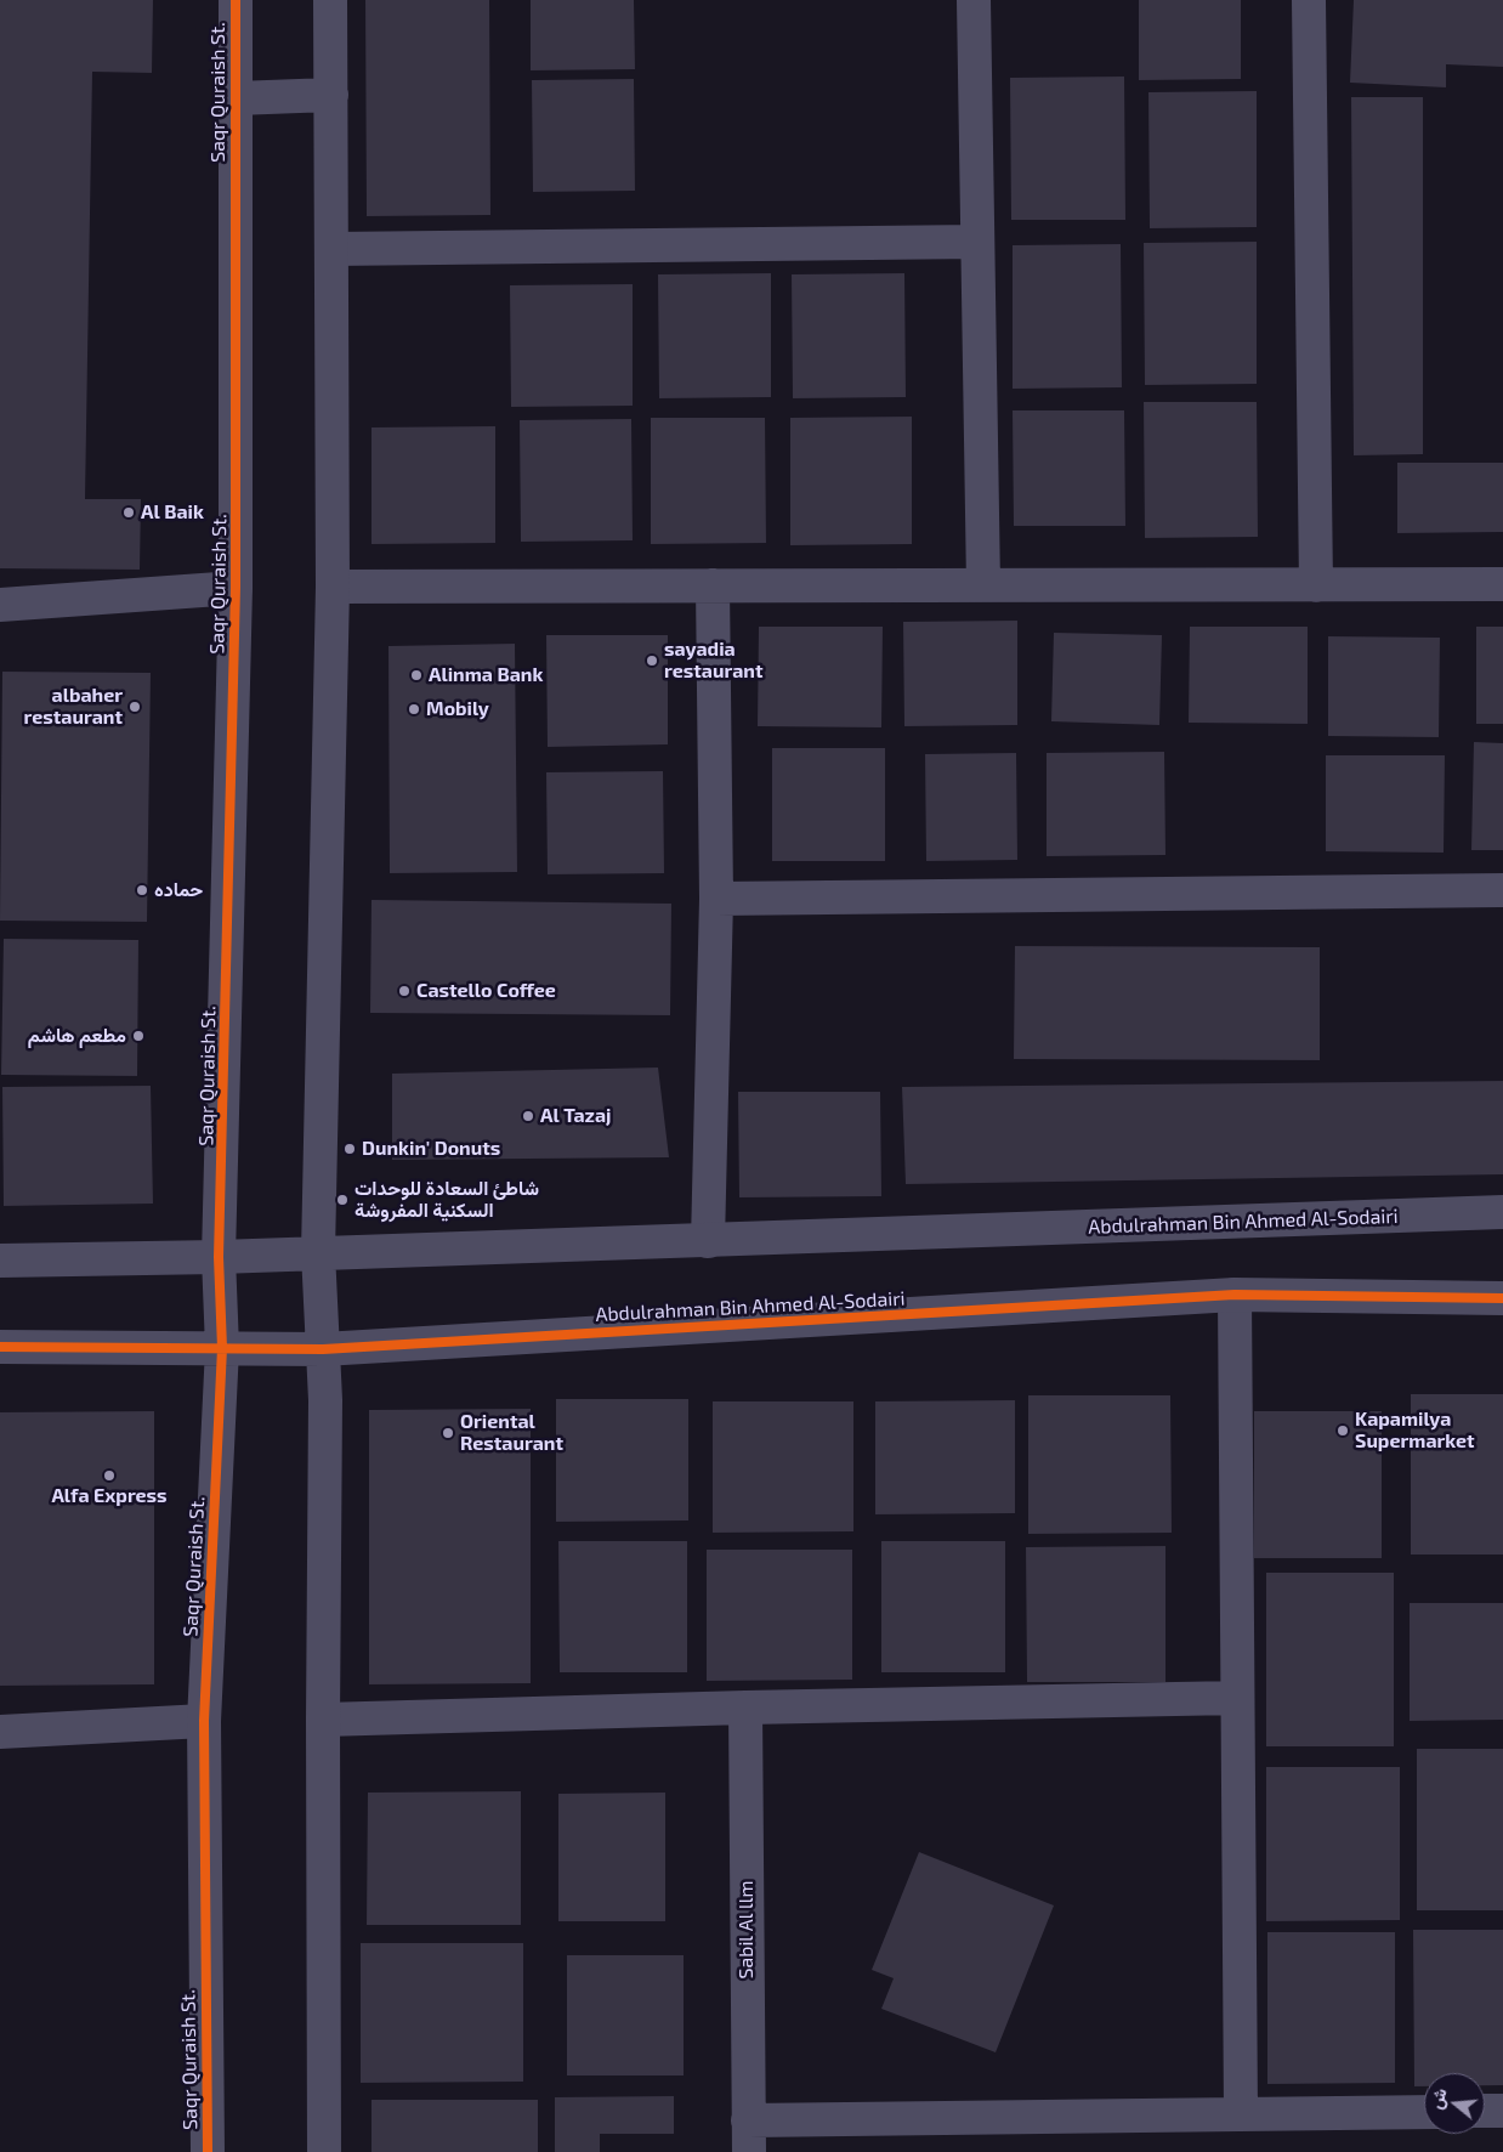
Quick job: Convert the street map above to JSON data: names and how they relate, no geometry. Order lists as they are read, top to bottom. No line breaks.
{"streets":{"street":["Saqr Quraish St.","Abdulrahman Bin Ahmed Al-Sodairi","Sabil Al llm"]},"crossings":[["Saqr Quraish St.","Abdulrahman Bin Ahmed Al-Sodairi"]],"places":["Al Baik","sayadia restaurant","Alinma Bank","albaher restaurant","Mobily","حماده","Castello Coffee","مطعم هاشم","Al Tazaj","Dunkin' Donuts","شاطئ السعادة للوحدات السكنية المفروشة","Kapamilya Supermarket","Oriental Restaurant","Alfa Express"],"north":"left"}
